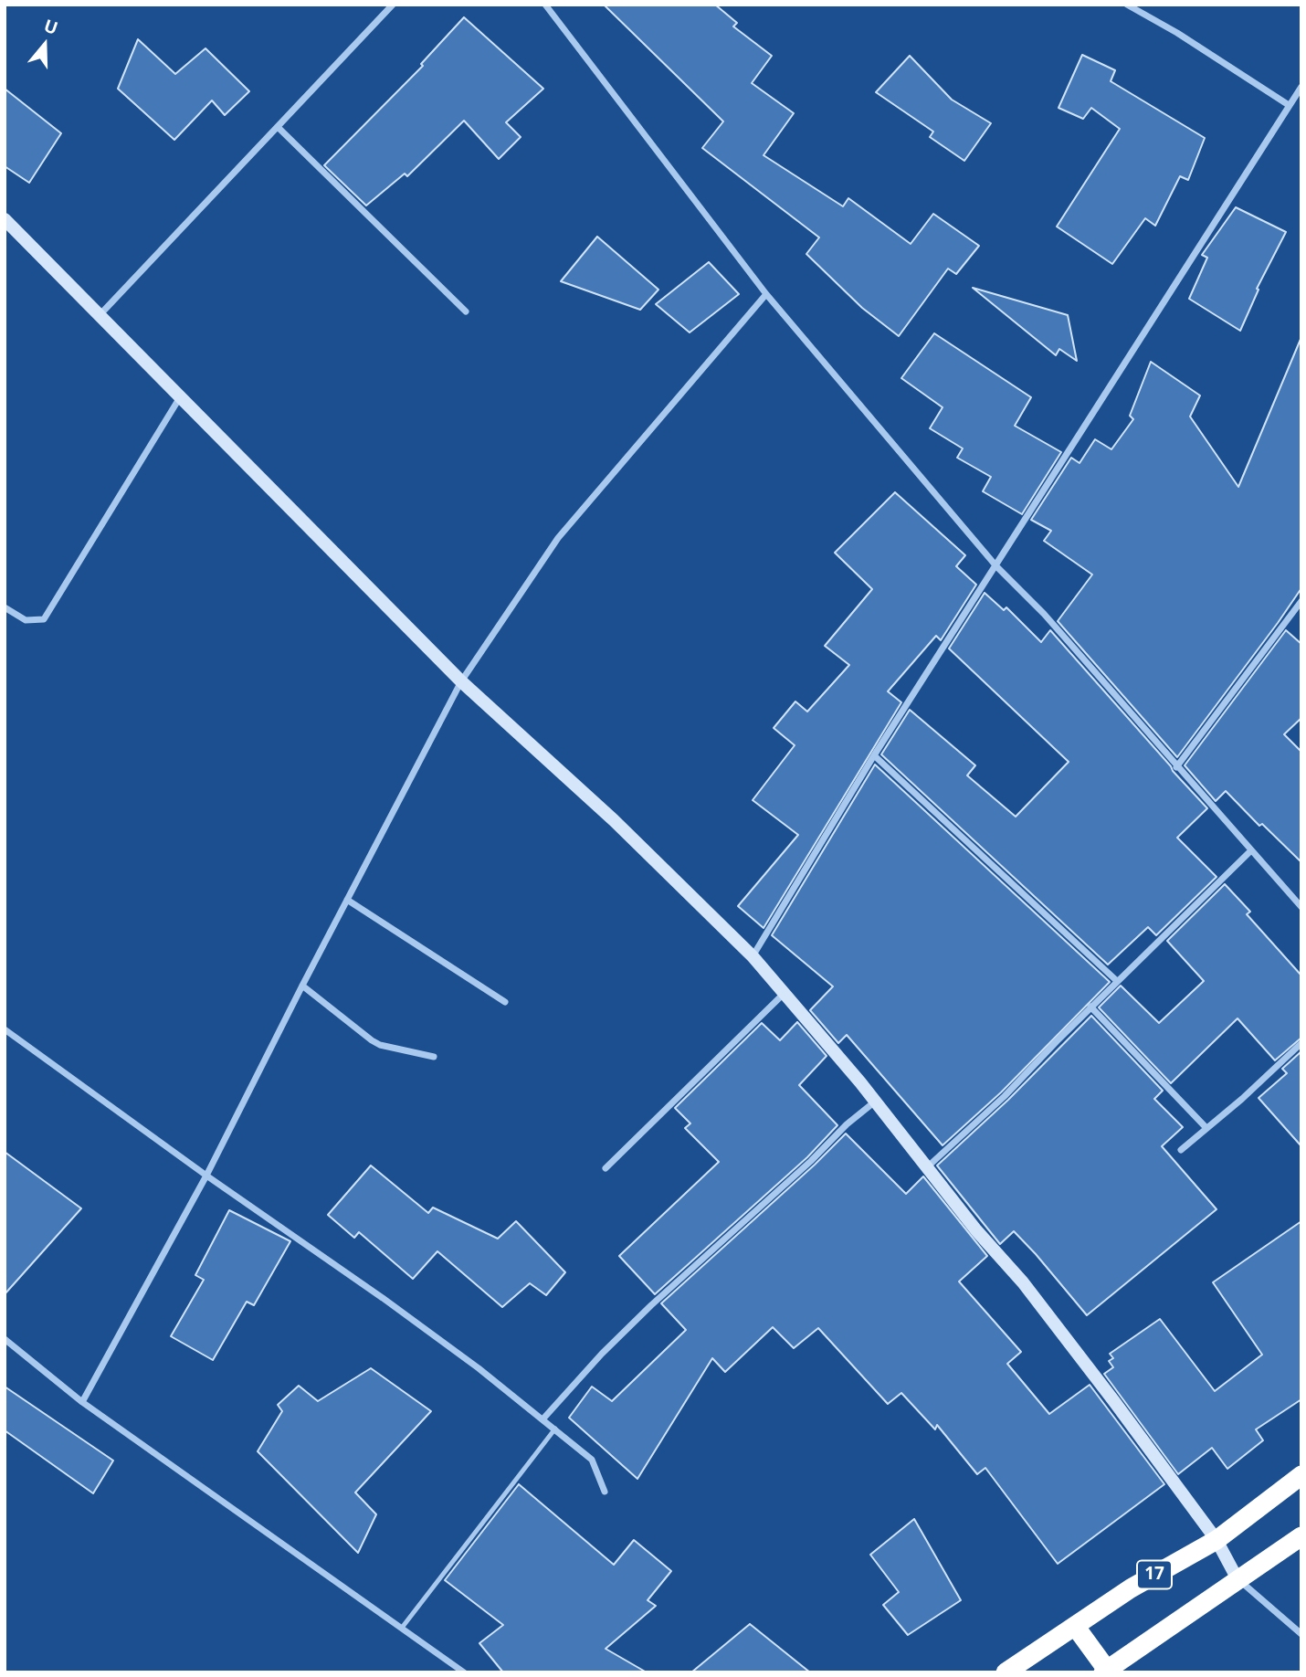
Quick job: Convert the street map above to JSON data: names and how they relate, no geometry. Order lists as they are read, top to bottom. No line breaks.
{"streets":{"highway":["17"]},"north":"top"}
